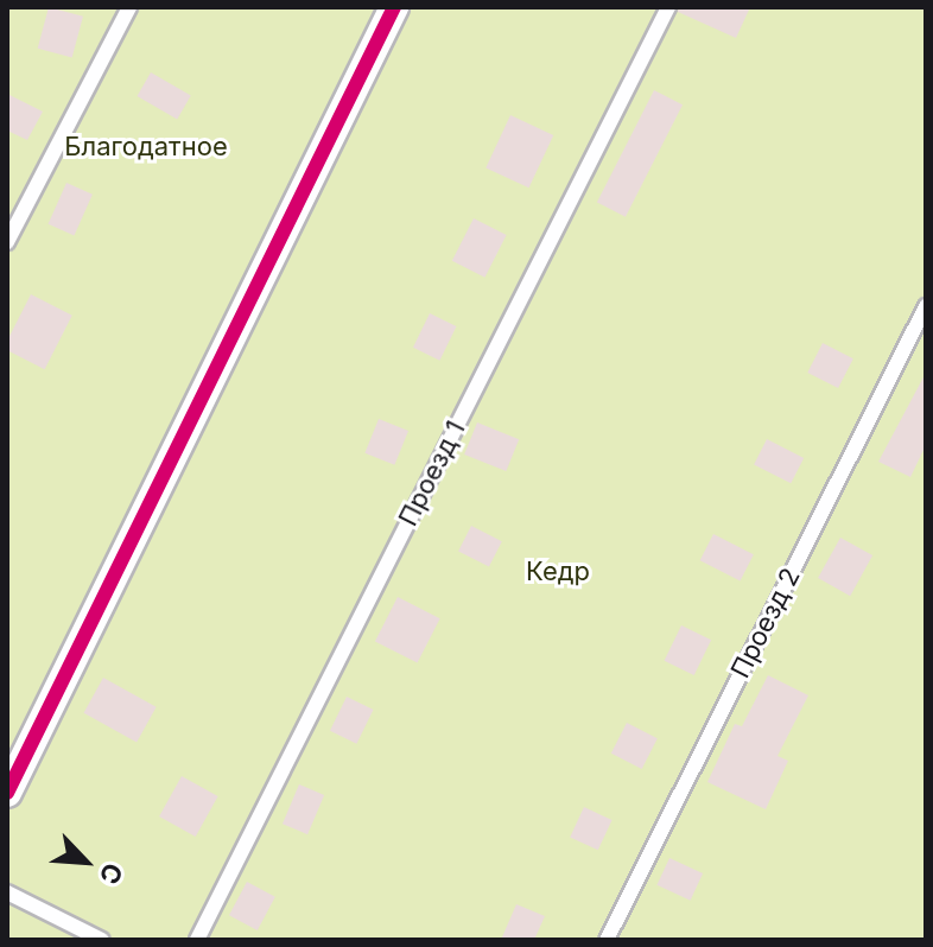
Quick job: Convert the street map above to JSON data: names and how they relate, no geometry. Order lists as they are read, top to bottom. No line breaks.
{"streets":{"lane":["Проезд 1","Проезд 2"]},"parks":["Благодатное","Кедр"],"north":"bottom right"}
